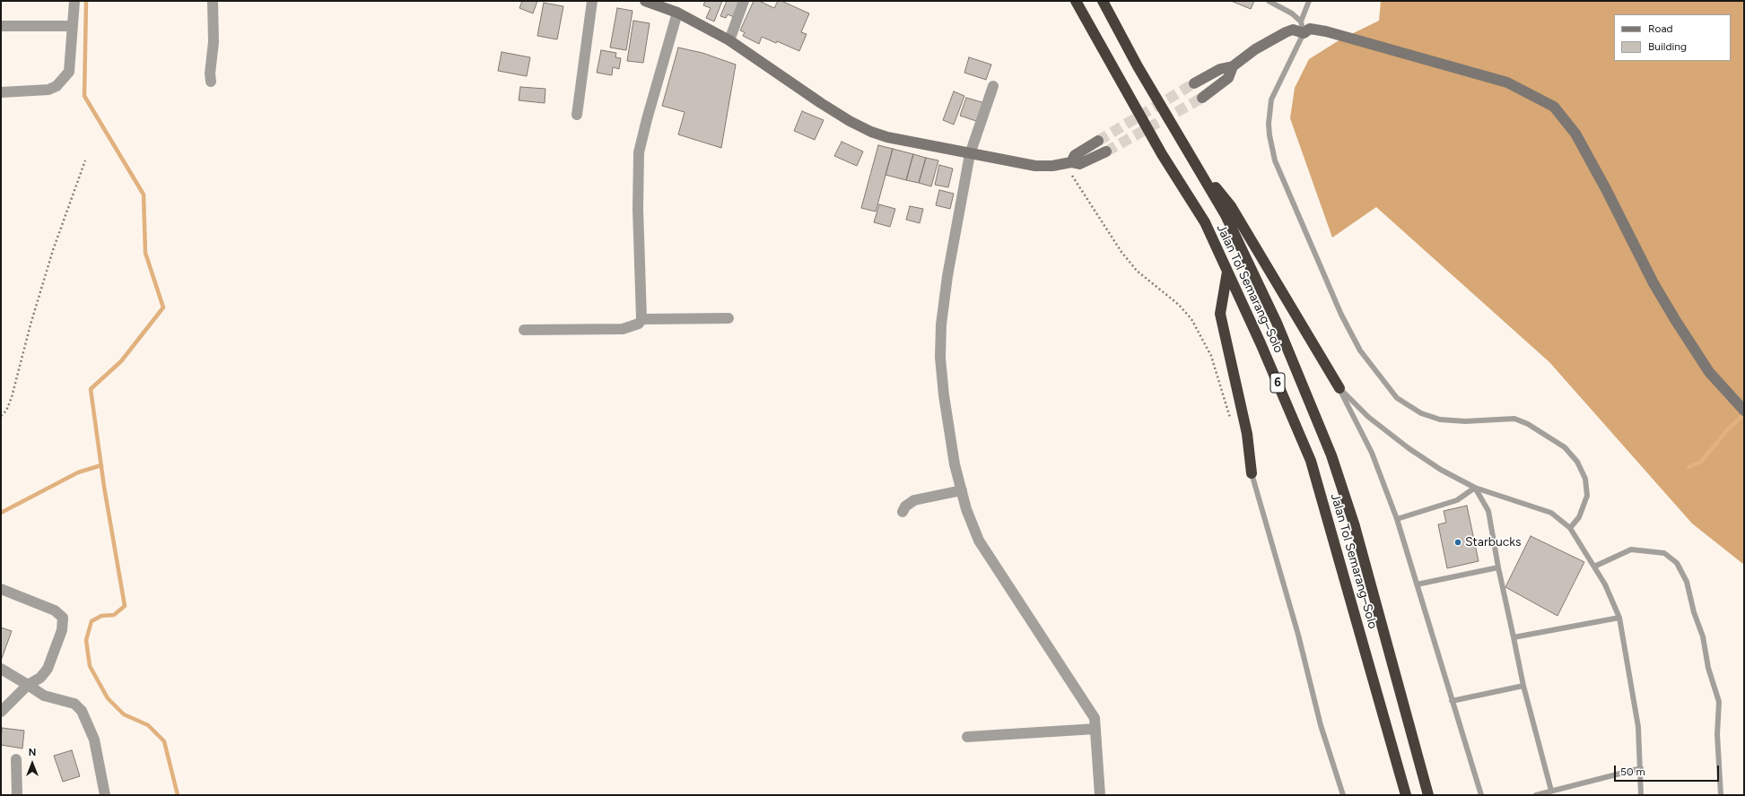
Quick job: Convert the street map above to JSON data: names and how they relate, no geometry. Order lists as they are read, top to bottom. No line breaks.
{"streets":{"highway":["Jalan Tol Semarang–Solo","6"]},"places":["Starbucks"],"legend":["Road","Building"],"scale_bar":"50 m","north":"top"}
